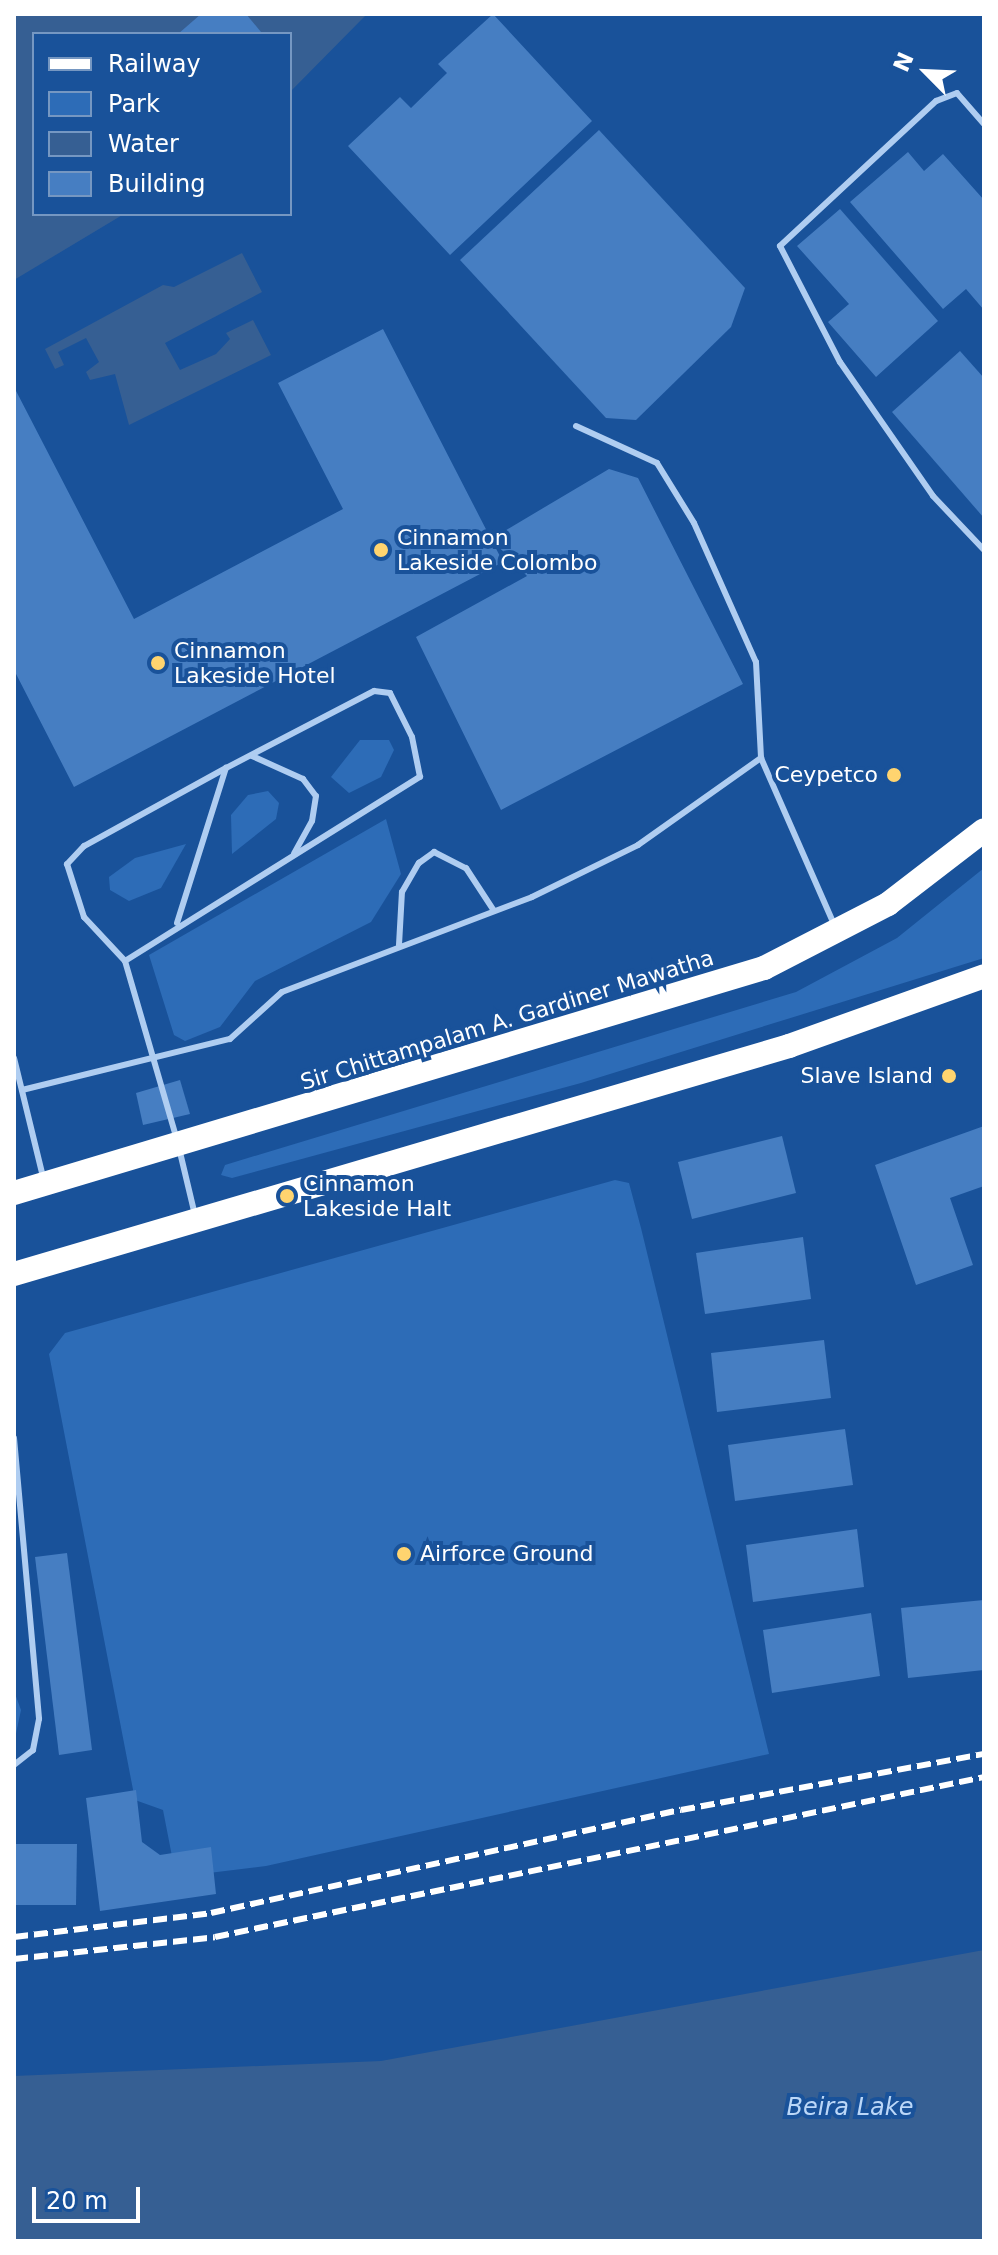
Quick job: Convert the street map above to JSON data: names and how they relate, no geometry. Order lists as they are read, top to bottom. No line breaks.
{"streets":{"highway":["Sir Chittampalam A. Gardiner Mawatha"]},"water":["Beira Lake"],"places":["Cinnamon Lakeside Colombo","Cinnamon Lakeside Hotel","Ceypetco","Slave Island","Cinnamon Lakeside Halt","Airforce Ground"],"legend":["Railway","Park","Water","Building"],"scale_bar":"20 m","north":"top left"}
